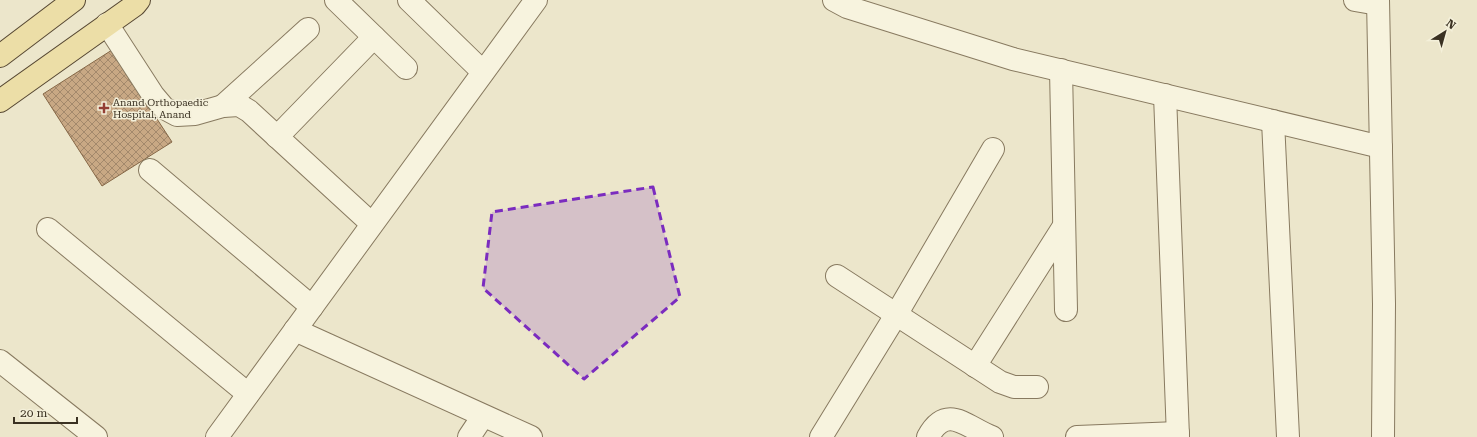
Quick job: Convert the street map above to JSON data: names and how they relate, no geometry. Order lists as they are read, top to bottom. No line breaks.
{"places":{"health":["Anand Orthopaedic Hospital, Anand"]},"scale_bar":"20 m","north":"top right"}
